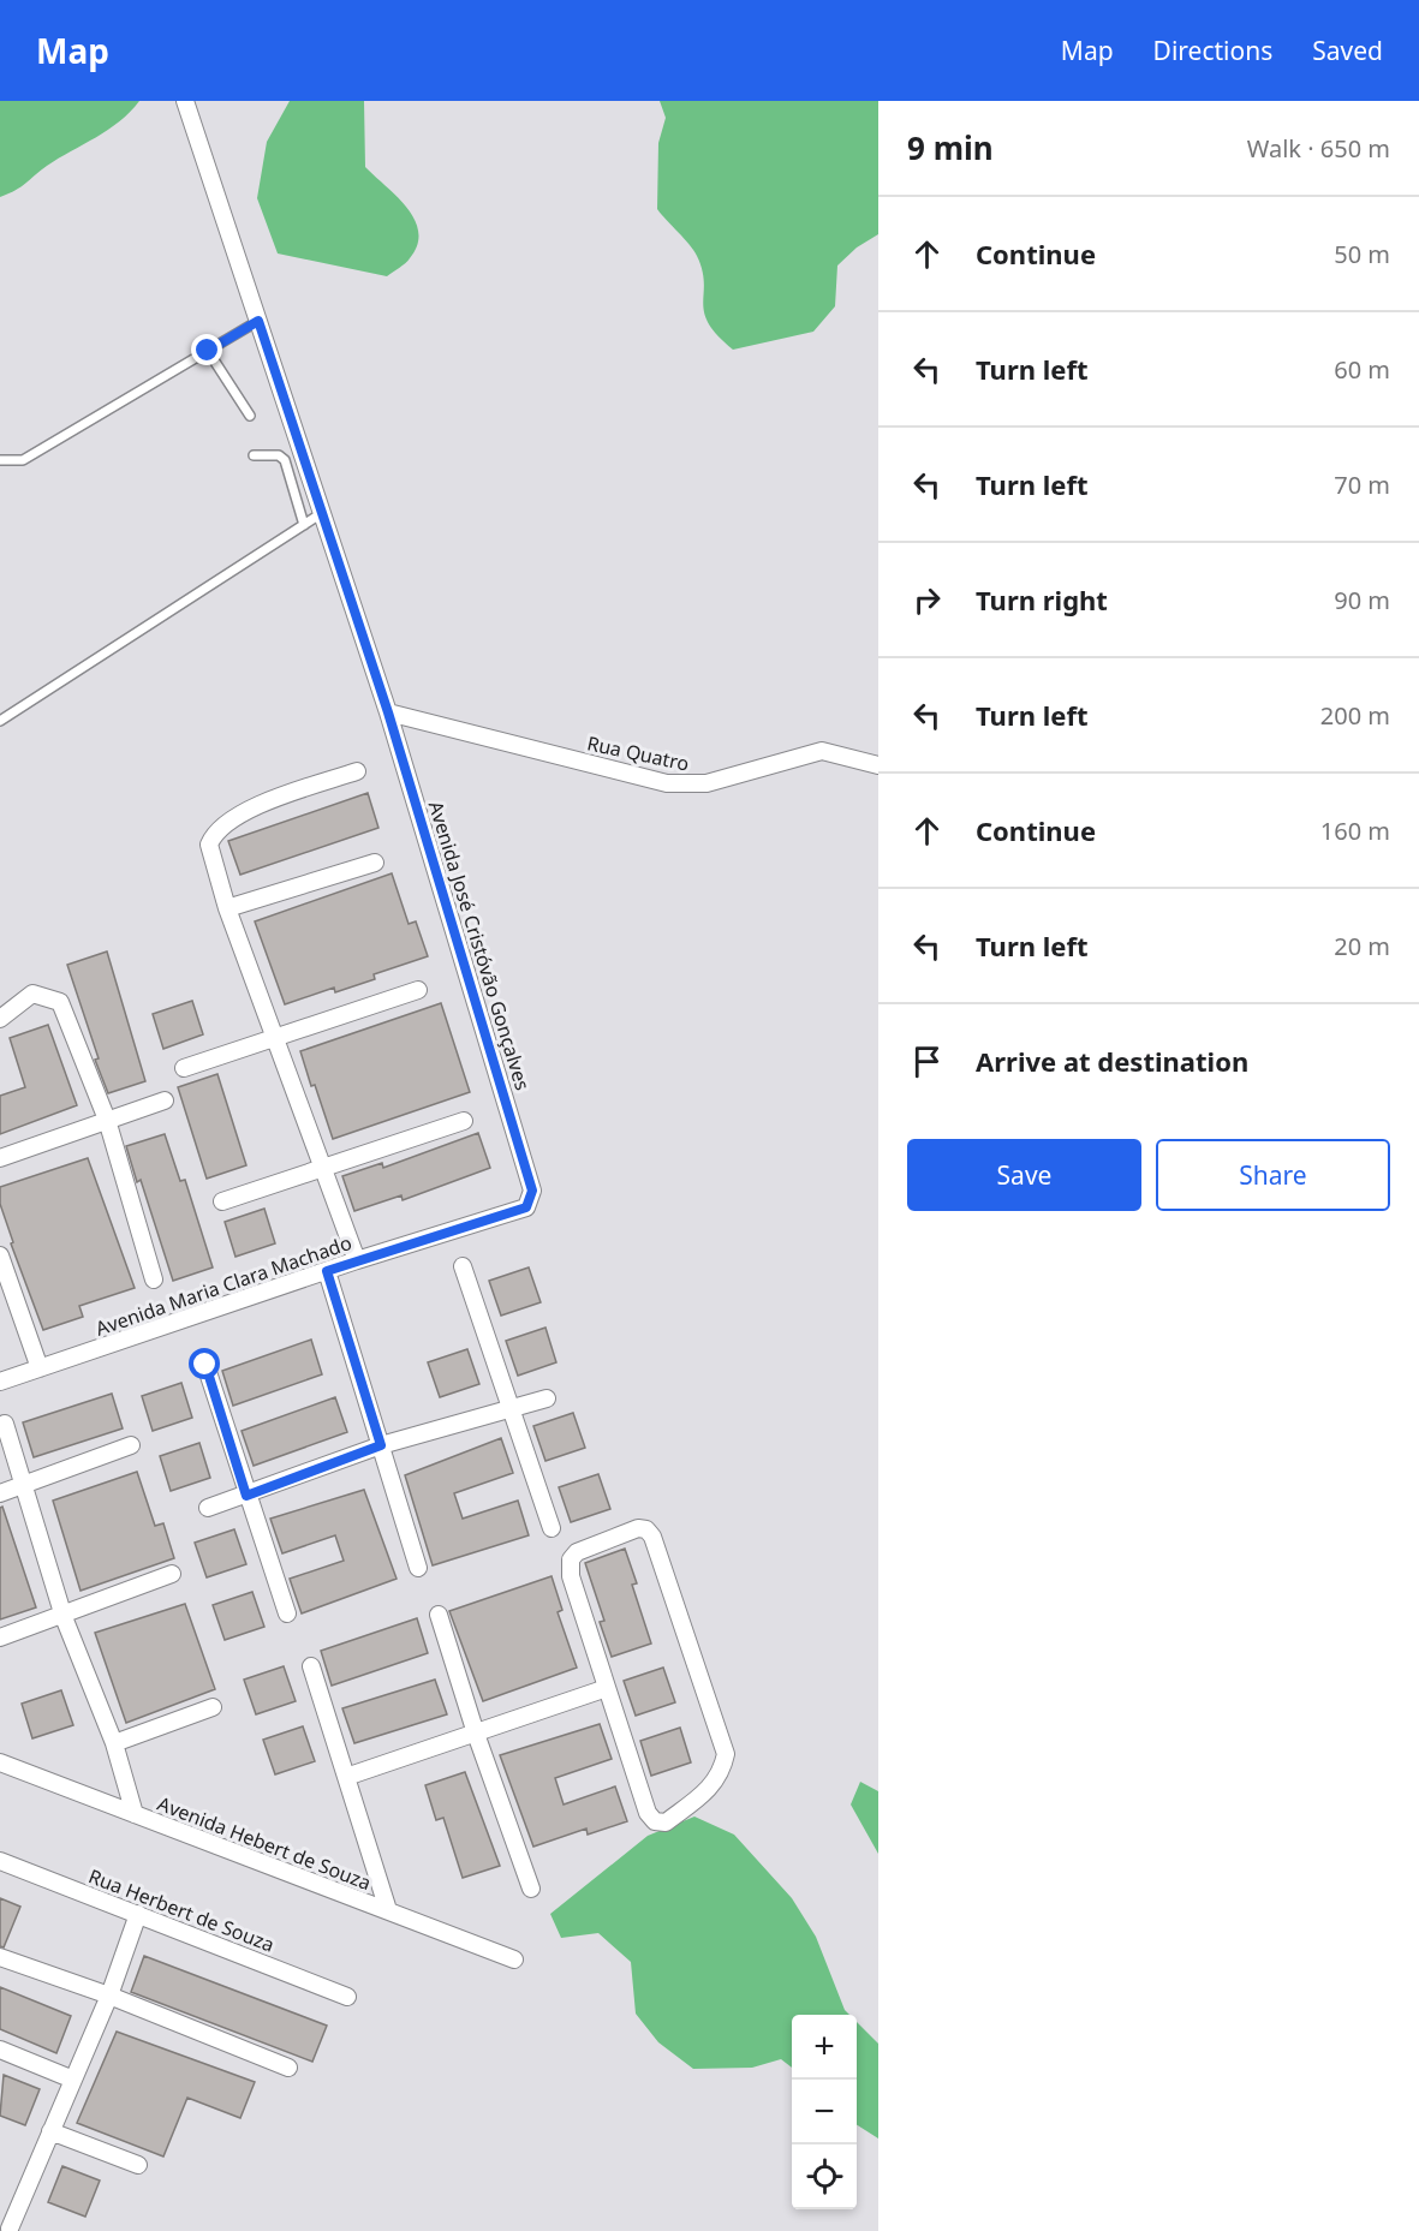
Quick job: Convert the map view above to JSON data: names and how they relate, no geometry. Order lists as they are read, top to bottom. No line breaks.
{"streets":{"street":["Rua Quatro","Avenida José Cristóvão Gonçalves","Avenida Maria Clara Machado","Avenida Hebert de Souza","Rua Herbert de Souza"]},"crossings":[["Rua Quatro","Avenida José Cristóvão Gonçalves"],["Avenida José Cristóvão Gonçalves","Avenida Maria Clara Machado"]],"page":{"header":"Map","nav":["Map","Directions","Saved"],"heading":["9 min","Walk · 650 m"],"list":[["Continue","50 m"],["Turn left","60 m"],["Turn left","70 m"],["Turn right","90 m"],["Turn left","200 m"],["Continue","160 m"],["Turn left","20 m"],"Arrive at destination"],"buttons":["Save","Share"],"map_buttons":["+","−"]}}
